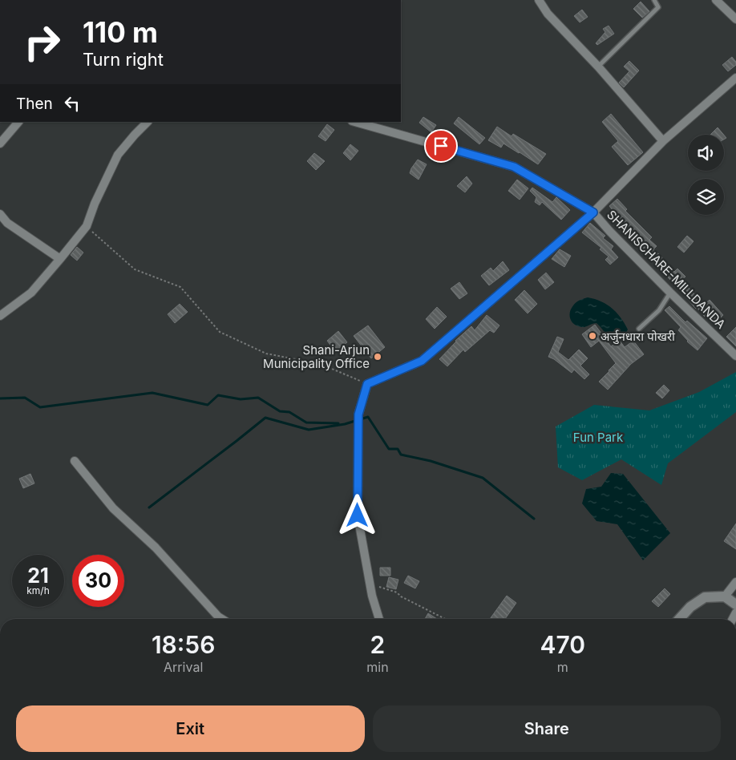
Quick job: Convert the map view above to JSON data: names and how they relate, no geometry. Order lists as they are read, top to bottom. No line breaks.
{"streets":{"street":["SHANISCHARE-MILLDANDA"]},"parks":["Fun Park"],"places":["अर्जुनधारा पोखरी","Shani-Arjun Municipality Office"],"page":{"turn":["110 m","Turn right"],"then":"Then","speed":"21 km/h","limit":"30","eta":["18:56","Arrival","2","min","470","m"],"buttons":["Exit","Share"]}}
